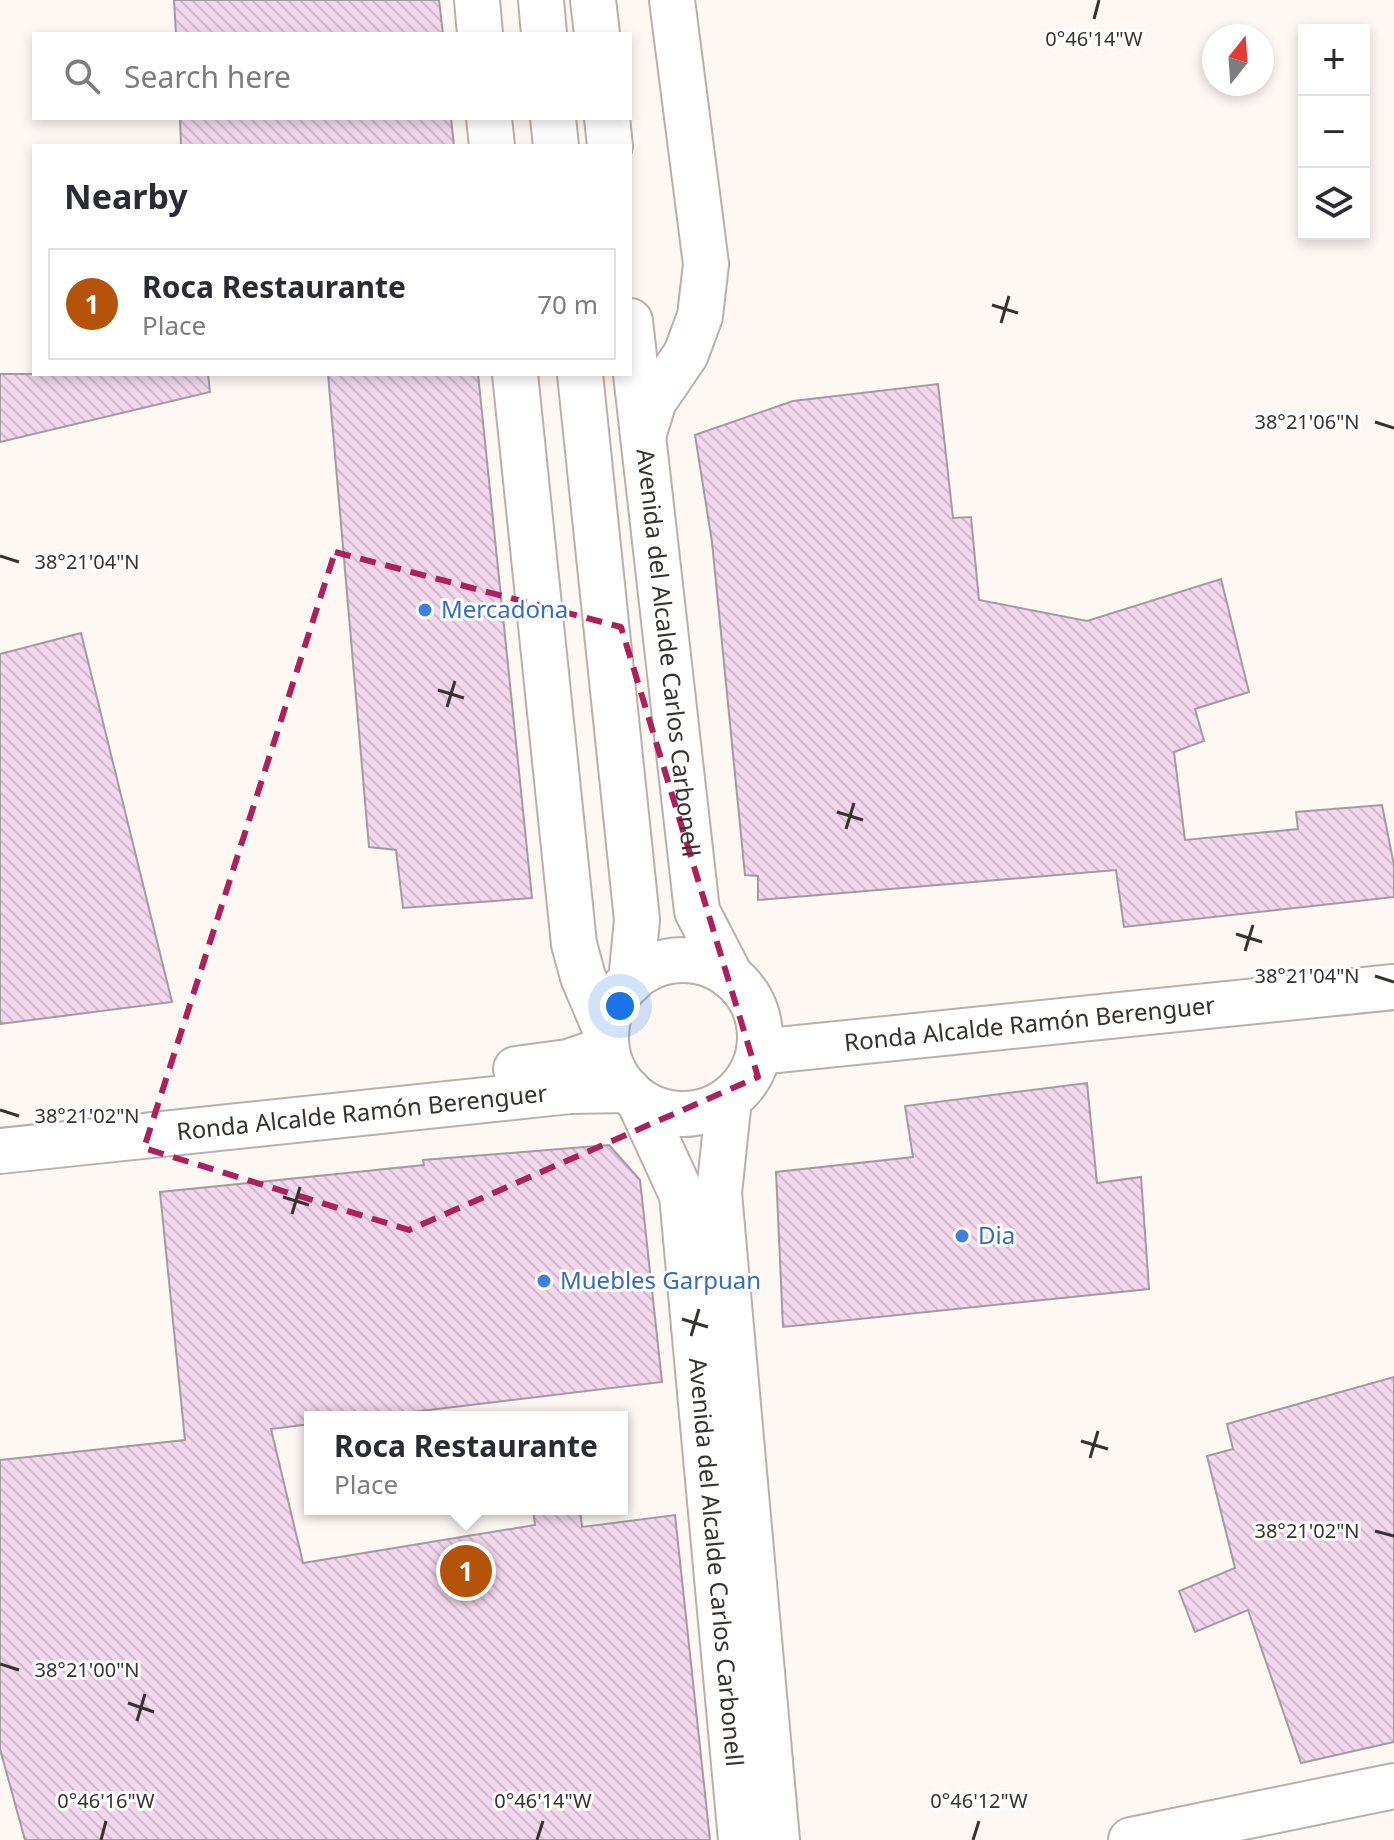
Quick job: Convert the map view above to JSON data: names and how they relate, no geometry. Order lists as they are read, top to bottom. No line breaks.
{"streets":{"street":["Avenida del Alcalde Carlos Carbonell","Ronda Alcalde Ramón Berenguer"]},"crossings":[["Avenida del Alcalde Carlos Carbonell","Ronda Alcalde Ramón Berenguer"]],"places":["Mercadona","Dia","Muebles Garpuan"],"north":"top","page":{"map_buttons":["+","−"],"search":"Search here","heading":"Nearby","list":[{"mark":"1","name":"Roca Restaurante","note":"Place","value":"70 m"}],"popup":["Roca Restaurante","Place"],"pins":"1"},"coordinates":["0°46'14\"W","38°21'06\"N","38°21'04\"N","38°21'02\"N","38°21'00\"N","0°46'16\"W","0°46'12\"W"]}
